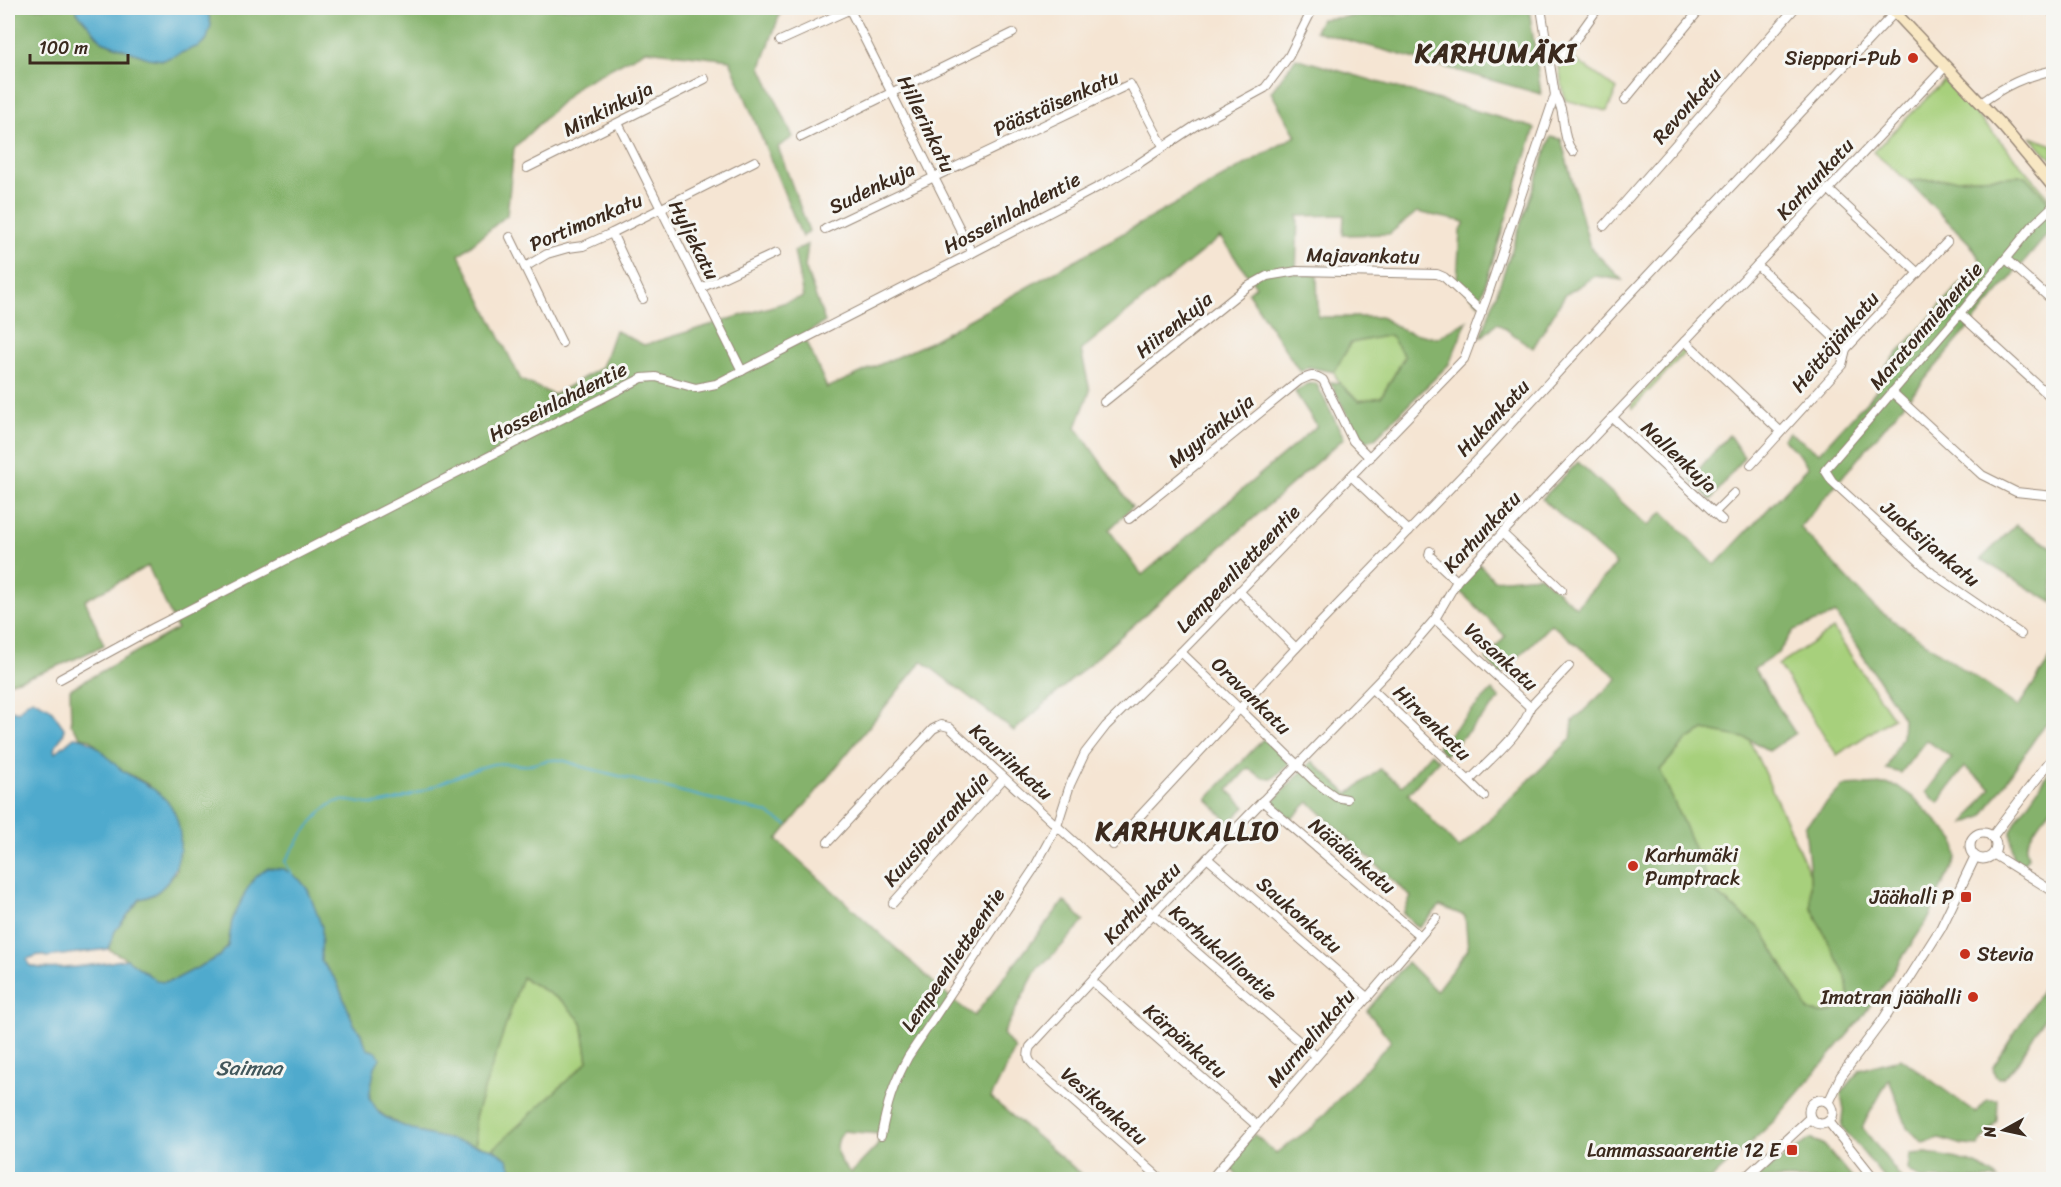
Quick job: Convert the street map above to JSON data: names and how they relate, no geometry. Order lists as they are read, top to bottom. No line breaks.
{"streets":{"street":["Päästäisenkatu","Revonkatu","Minkinkuja","Hillerinkatu","Karhunkatu","Sudenkuja","Hosseinlahdentie","Portimonkatu","Hyljekatu","Majavankatu","Hiirenkuja","Maratonmiehentie","Heittäjänkatu","Hukankatu","Myyränkuja","Nallenkuja","Juoksijankatu","Lempeenlietteentie","Vasankatu","Oravankatu","Hirvenkatu","Kauriinkatu","Kuusipeurankuja","Näädänkatu","Saukonkatu","Karhukalliontie","Murmelinkatu","Kärpänkatu","Vesikonkatu"]},"crossings":[["Päästäisenkatu","Hillerinkatu"],["Päästäisenkatu","Sudenkuja"],["Päästäisenkatu","Hosseinlahdentie"],["Minkinkuja","Hyljekatu"],["Hillerinkatu","Sudenkuja"],["Hillerinkatu","Hosseinlahdentie"],["Karhunkatu","Nallenkuja"],["Karhunkatu","Vasankatu"],["Karhunkatu","Oravankatu"],["Karhunkatu","Hirvenkatu"],["Karhunkatu","Näädänkatu"],["Karhunkatu","Saukonkatu"],["Karhunkatu","Karhukalliontie"],["Karhunkatu","Kärpänkatu"],["Karhunkatu","Vesikonkatu"],["Hosseinlahdentie","Hyljekatu"],["Portimonkatu","Hyljekatu"],["Majavankatu","Hiirenkuja"],["Majavankatu","Lempeenlietteentie"],["Maratonmiehentie","Juoksijankatu"],["Hukankatu","Oravankatu"],["Myyränkuja","Lempeenlietteentie"],["Lempeenlietteentie","Oravankatu"],["Lempeenlietteentie","Kauriinkatu"],["Lempeenlietteentie","Karhukalliontie"],["Vasankatu","Hirvenkatu"],["Kauriinkatu","Kuusipeurankuja"],["Kauriinkatu","Karhukalliontie"],["Näädänkatu","Murmelinkatu"],["Saukonkatu","Murmelinkatu"],["Karhukalliontie","Murmelinkatu"],["Murmelinkatu","Kärpänkatu"]],"districts":["KARHUMÄKI","KARHUKALLIO"],"water":["Saimaa"],"places":{"other":["Sieppari-Pub","Karhumäki Pumptrack","Stevia","Imatran jäähalli"],"transit":["Jäähalli P","Lammassaarentie 12 E"]},"scale_bar":"100 m","north":"left"}
